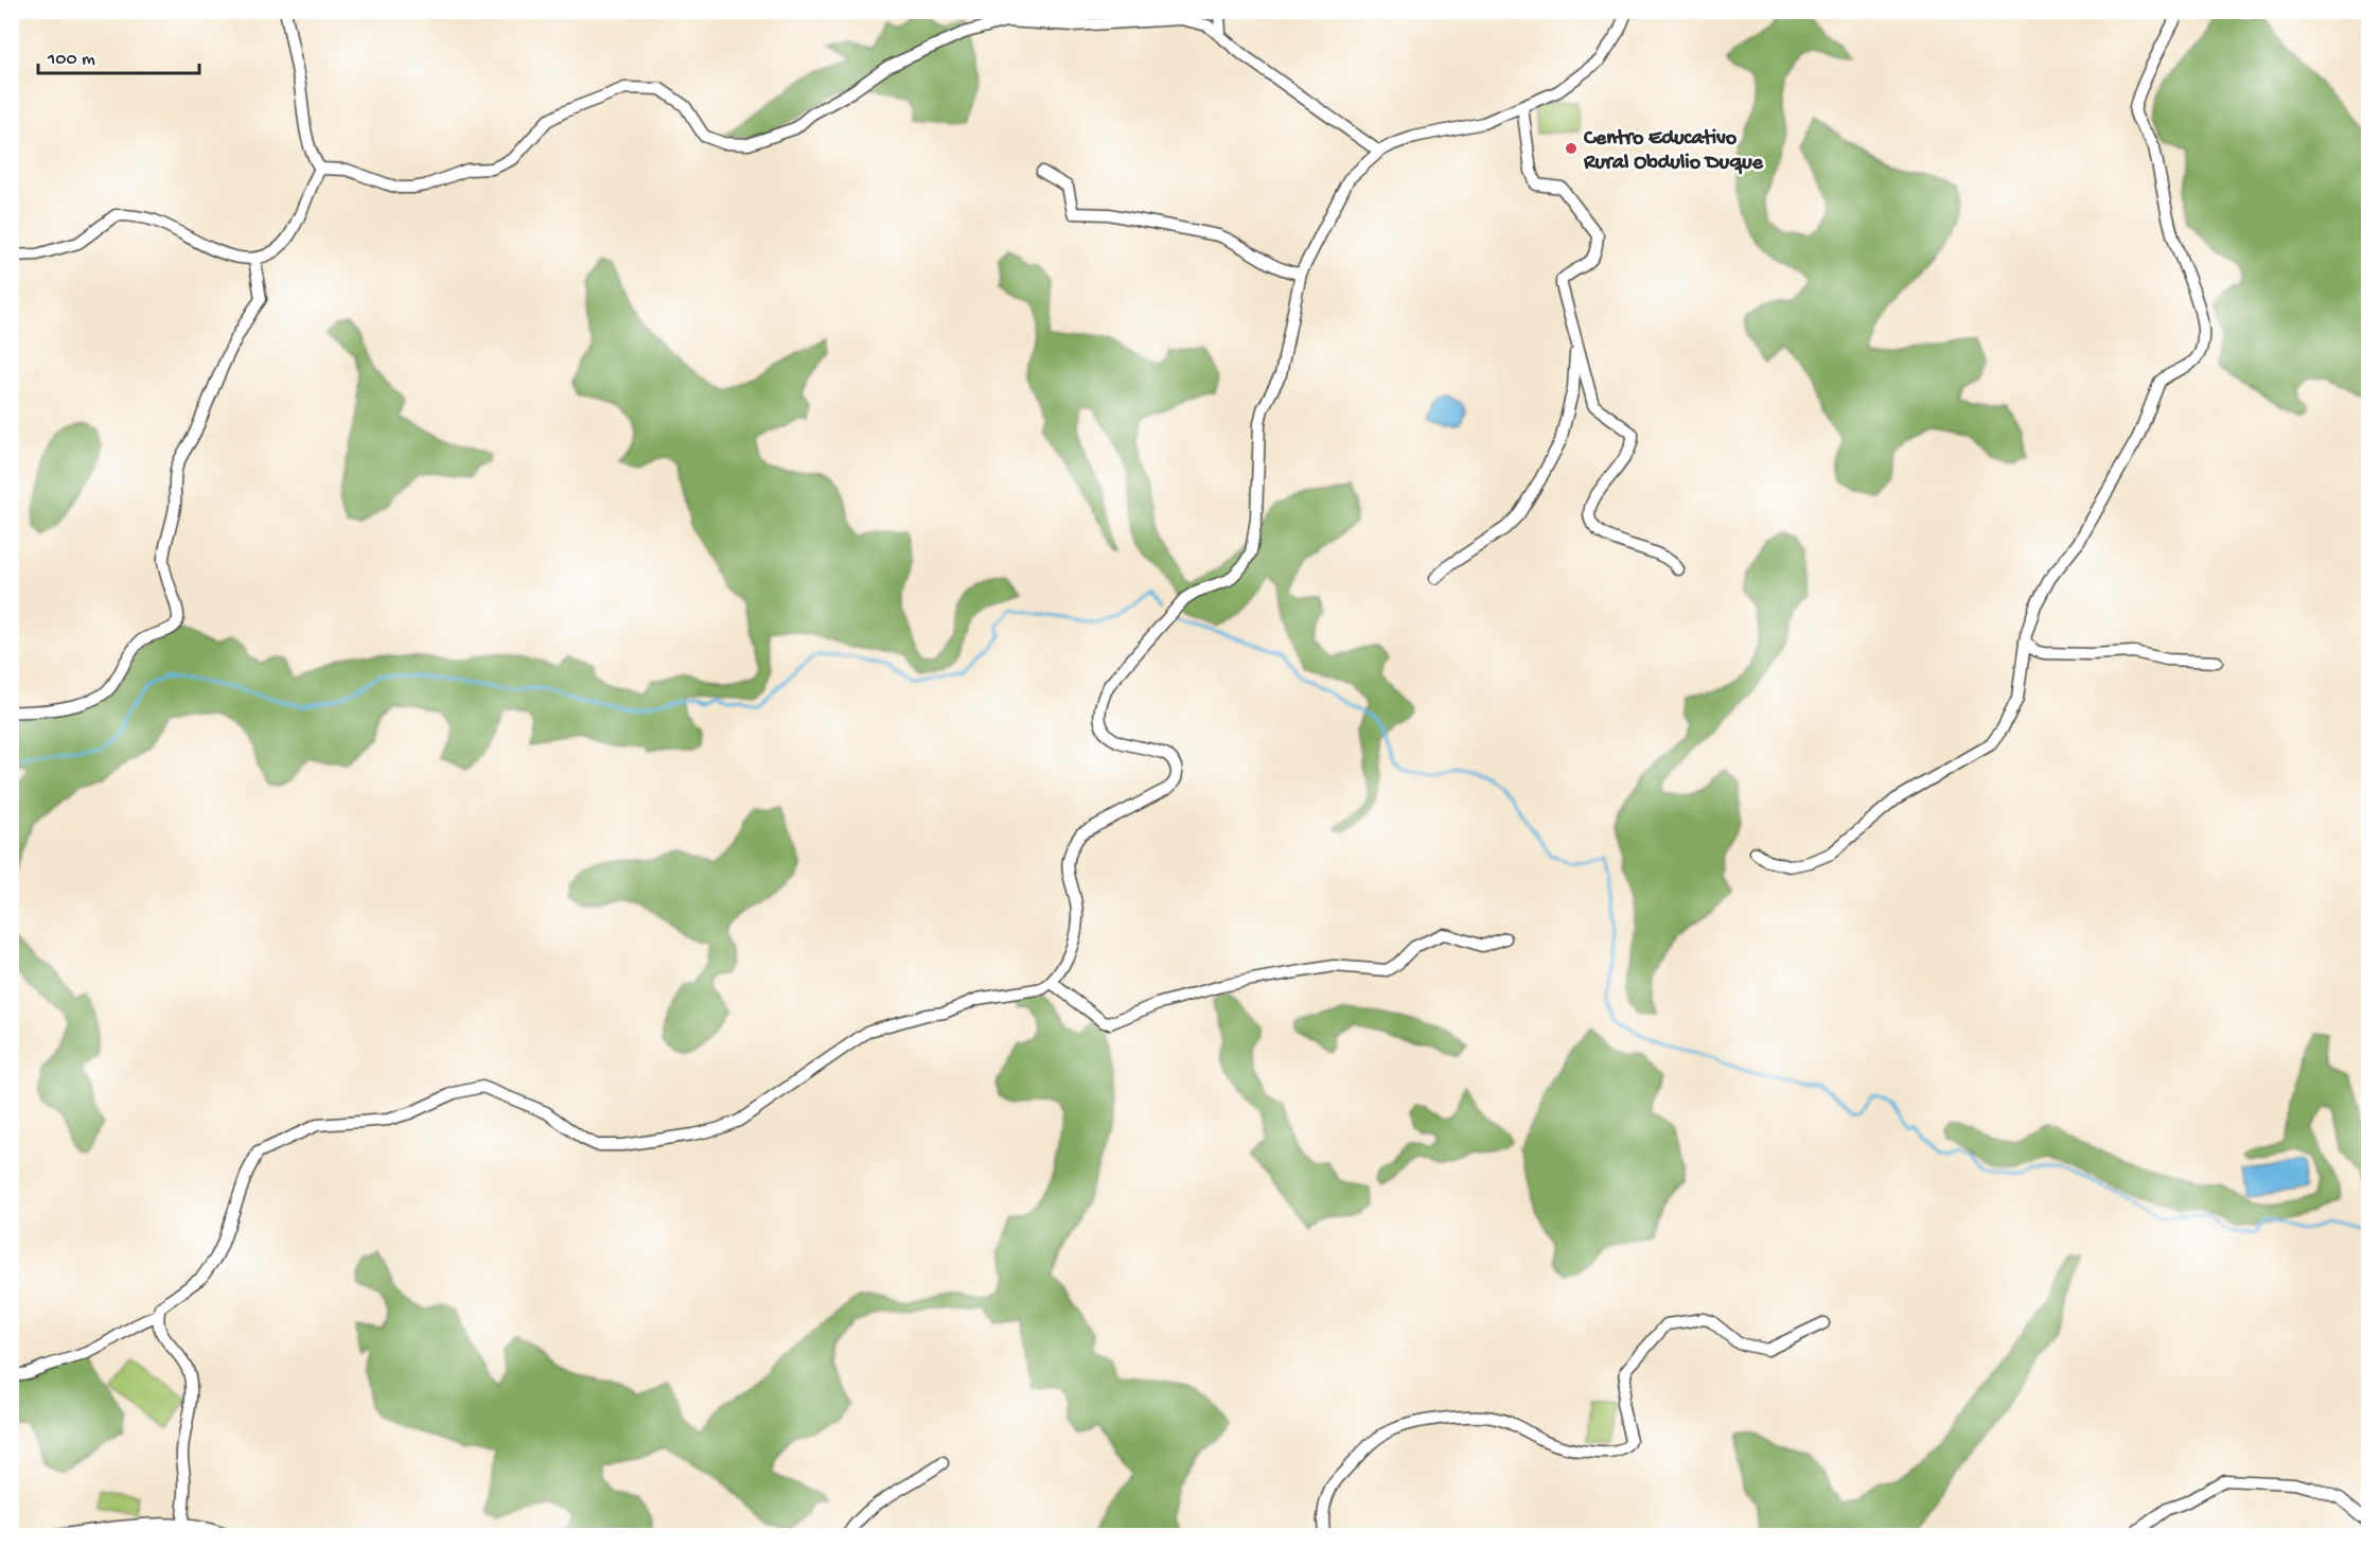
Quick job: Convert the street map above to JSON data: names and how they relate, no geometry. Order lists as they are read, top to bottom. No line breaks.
{"places":["Centro Educativo Rural Obdulio Duque"],"scale_bar":"100 m"}
